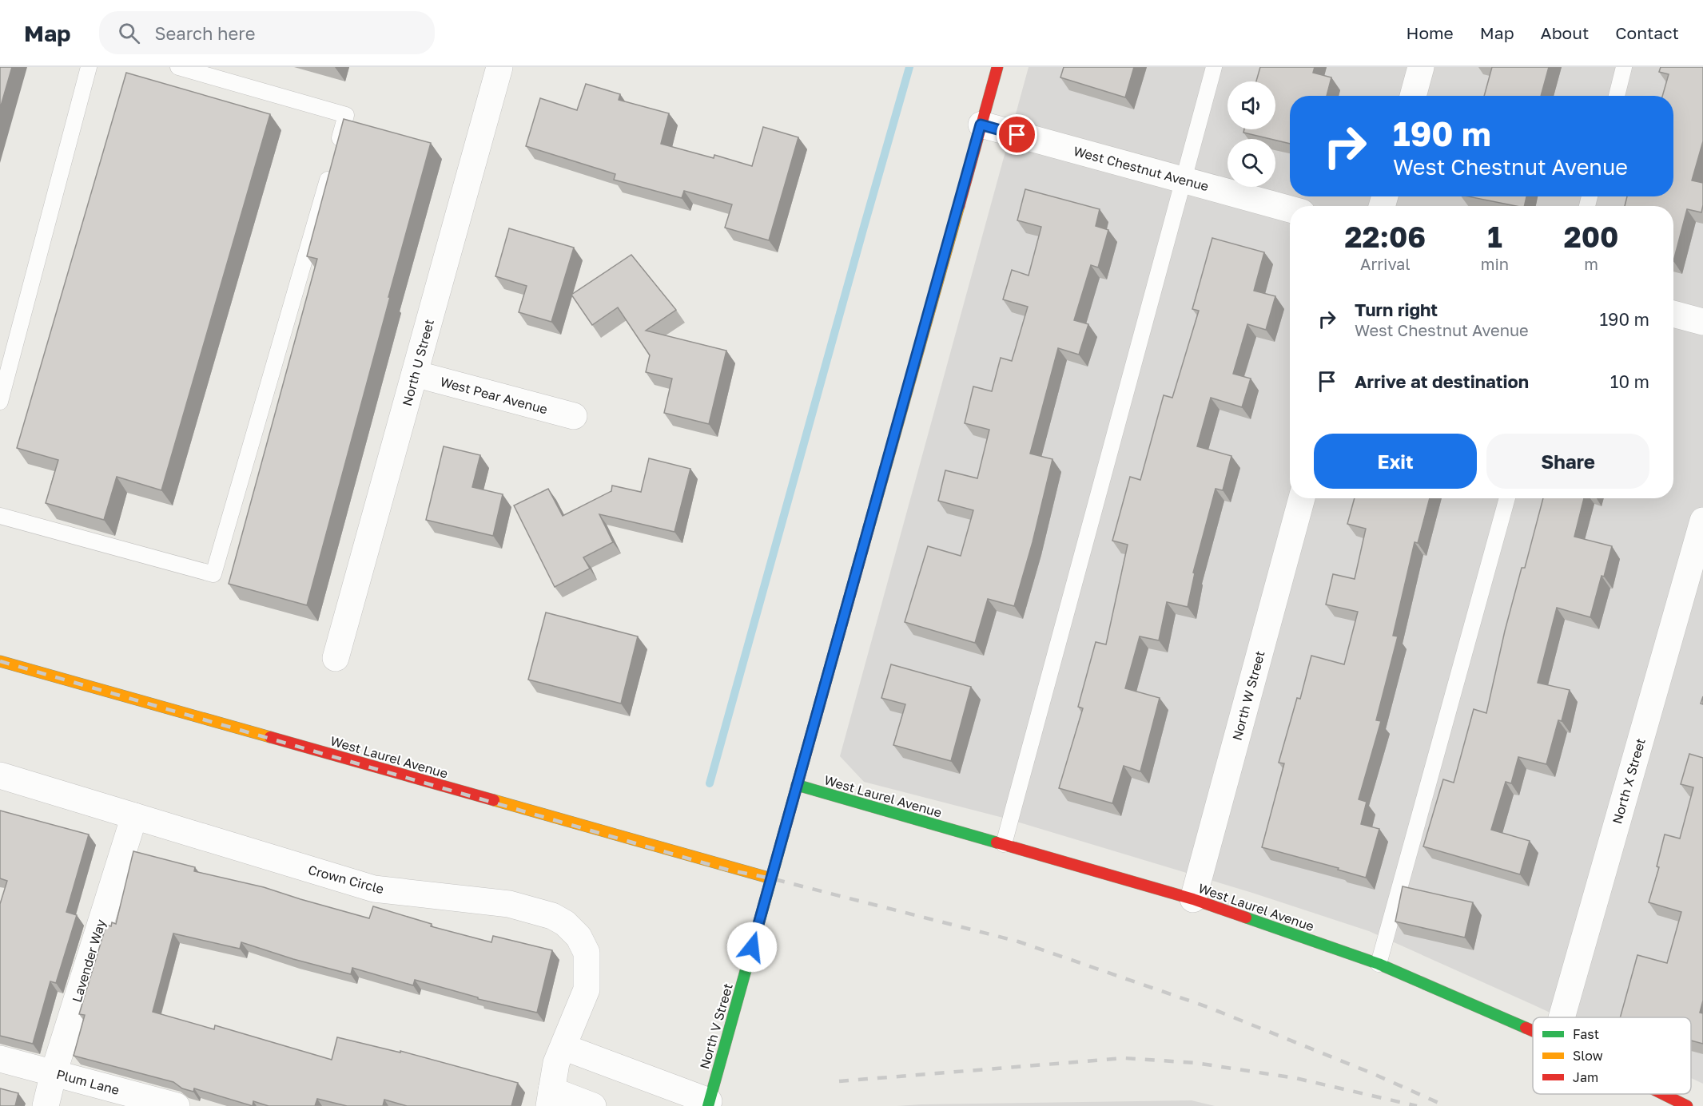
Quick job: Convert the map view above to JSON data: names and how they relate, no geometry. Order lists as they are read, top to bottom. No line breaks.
{"streets":{"street":["West Chestnut Avenue","North U Street","West Pear Avenue","North W Street","West Laurel Avenue","North X Street","Crown Circle","Lavender Way","North V Street","Plum Lane"]},"crossings":[["West Chestnut Avenue","North V Street"],["North U Street","West Pear Avenue"],["North W Street","West Laurel Avenue"],["West Laurel Avenue","North V Street"],["Crown Circle","Lavender Way"],["Lavender Way","Plum Lane"]],"legend":["Fast","Slow","Jam"],"page":{"header":"Map","search":"Search here","nav":["Home","Map","About","Contact"],"turn":["190 m","West Chestnut Avenue"],"eta":["22:06","Arrival","1","min","200","m"],"list":[{"name":"Turn right","note":"West Chestnut Avenue","value":"190 m"},{"name":"Arrive at destination","value":"10 m"}],"buttons":["Exit","Share"]}}
